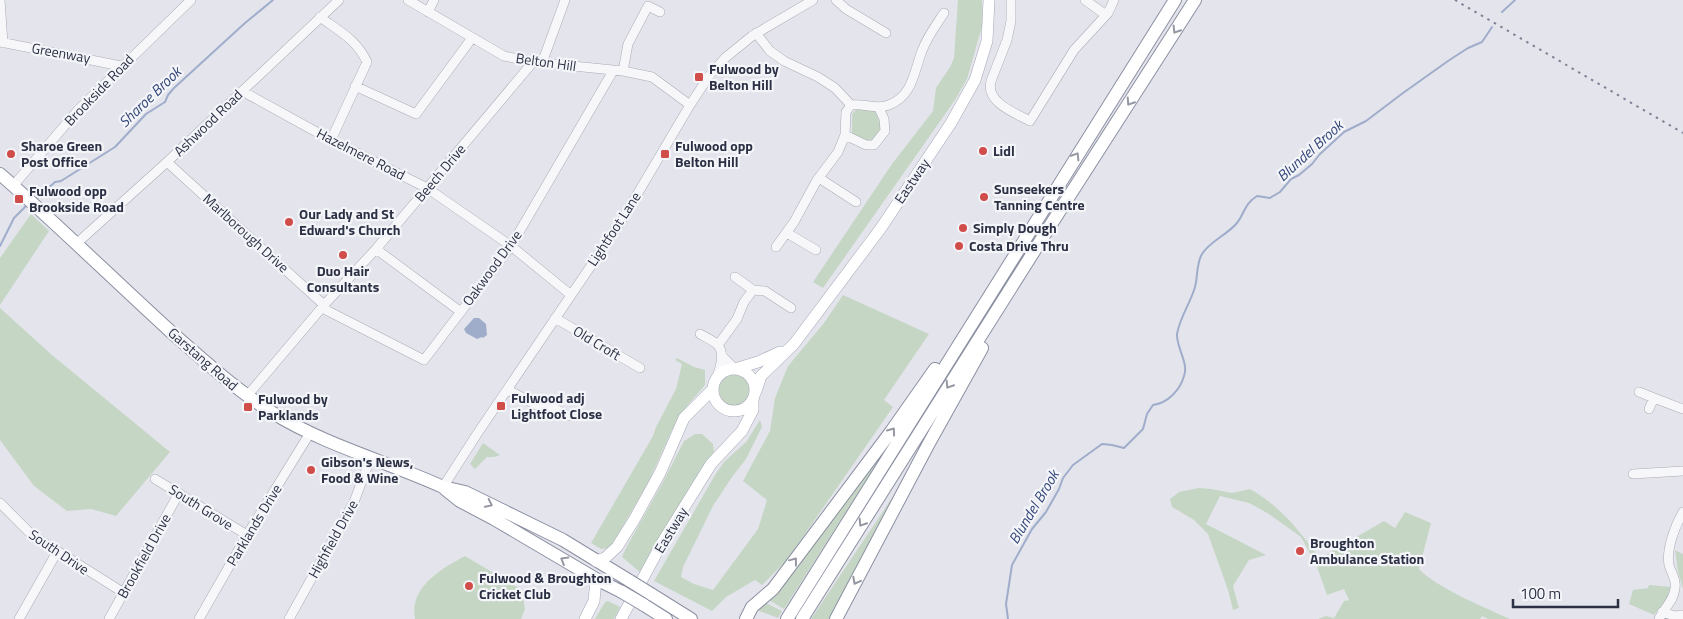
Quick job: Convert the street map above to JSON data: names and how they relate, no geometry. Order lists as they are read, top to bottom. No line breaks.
{"streets":{"highway":["Garstang Road"],"main road":["Eastway"],"street":["Greenway","Belton Hill","Brookside Road","Ashwood Road","Hazelmere Road","Beech Drive","Lightfoot Lane","Marlborough Drive","Oakwood Drive","Old Croft","South Grove","Parklands Drive","Highfield Drive","South Drive","Brookfield Drive"]},"crossings":[["Greenway","Brookside Road"],["Belton Hill","Beech Drive"],["Belton Hill","Lightfoot Lane"],["Belton Hill","Oakwood Drive"],["Brookside Road","Garstang Road"],["Ashwood Road","Hazelmere Road"],["Ashwood Road","Marlborough Drive"],["Ashwood Road","Garstang Road"],["Hazelmere Road","Beech Drive"],["Hazelmere Road","Lightfoot Lane"],["Hazelmere Road","Oakwood Drive"],["Beech Drive","Marlborough Drive"],["Beech Drive","Oakwood Drive"],["Beech Drive","Garstang Road"],["Lightfoot Lane","Old Croft"],["Lightfoot Lane","Garstang Road"],["Marlborough Drive","Oakwood Drive"],["Garstang Road","Parklands Drive"],["Garstang Road","Highfield Drive"],["South Grove","Parklands Drive"],["South Grove","Brookfield Drive"],["South Drive","Brookfield Drive"]],"water":["Sharoe Brook","Blundel Brook"],"places":{"transit":["Fulwood by Belton Hill","Fulwood opp Belton Hill","Fulwood opp Brookside Road","Fulwood adj Lightfoot Close","Fulwood by Parklands"],"other":["Lidl","Sharoe Green Post Office","Sunseekers Tanning Centre","Our Lady and St Edward's Church","Simply Dough","Costa Drive Thru","Duo Hair Consultants","Gibson's News, Food & Wine","Broughton Ambulance Station","Fulwood & Broughton Cricket Club"]},"scale_bar":"100 m"}
